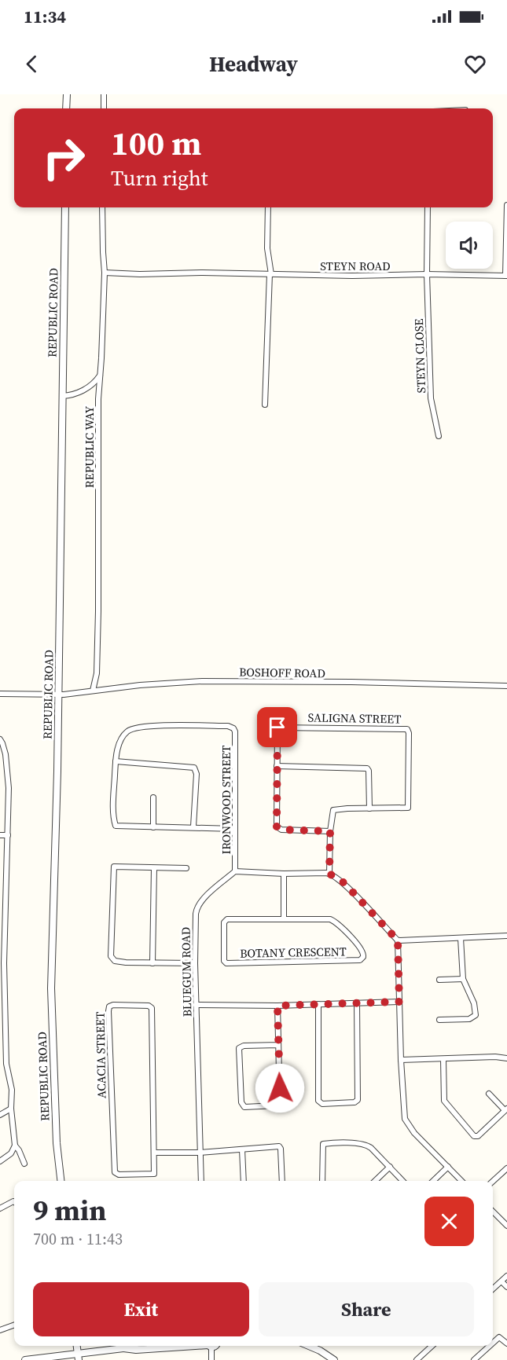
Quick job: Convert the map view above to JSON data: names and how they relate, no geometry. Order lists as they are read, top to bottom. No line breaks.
{"streets":{"street":["STEYN ROAD","REPUBLIC ROAD","STEYN CLOSE","REPUBLIC WAY","BOSHOFF ROAD","SALIGNA STREET","IRONWOOD STREET","BOTANY CRESCENT","BLUEGUM ROAD","ACACIA STREET"]},"crossings":[["STEYN ROAD","STEYN CLOSE"],["STEYN ROAD","REPUBLIC WAY"],["REPUBLIC ROAD","BOSHOFF ROAD"],["REPUBLIC WAY","BOSHOFF ROAD"],["IRONWOOD STREET","BLUEGUM ROAD"]],"page":{"status":"11:34","header":"Headway","turn":["100 m","Turn right"],"heading":["9 min","700 m · 11:43"],"buttons":["Exit","Share"]}}
